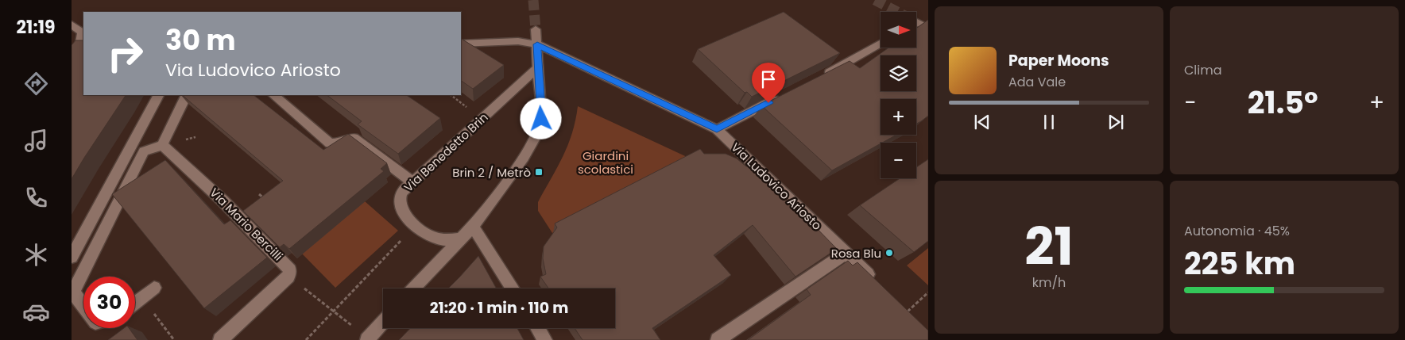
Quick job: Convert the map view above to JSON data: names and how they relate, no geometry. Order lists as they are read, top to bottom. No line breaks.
{"streets":{"street":["Via Benedetto Brin","Via Ludovico Ariosto","Via Mario Bercilli"]},"parks":["Giardini scolastici"],"places":{"transit":["Brin 2 / Metrò"],"other":["Rosa Blu"]},"north":"right","page":{"tabs":"21:19","tile":["Clima",["21","km/h"],["Autonomia · 45%","225 km"]],"map_buttons":["+","−"],"turn":["30 m","Via Ludovico Ariosto"],"song":["Paper Moons","Ada Vale"],"heat":["−","21.5°","+"],"limit":"30","trip":"21:20 · 1 min · 110 m"}}
